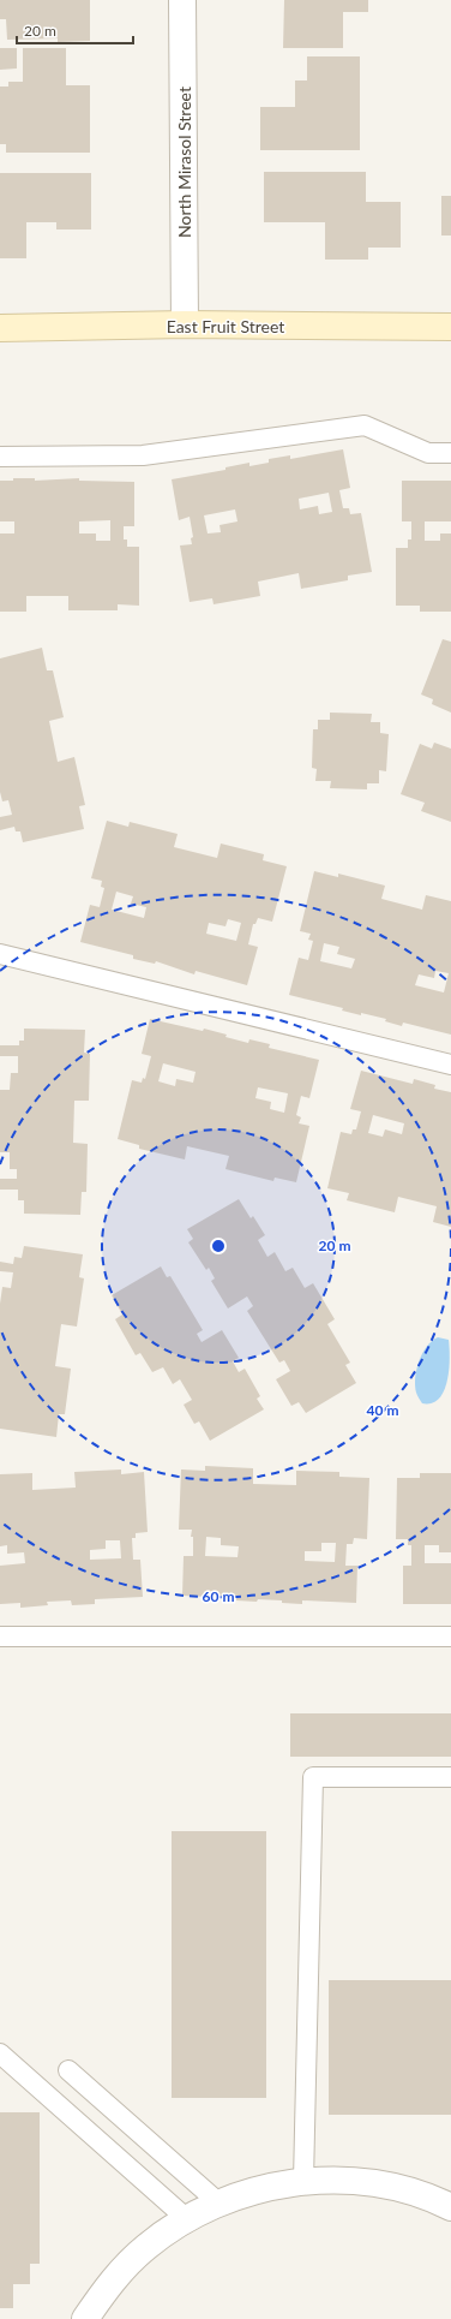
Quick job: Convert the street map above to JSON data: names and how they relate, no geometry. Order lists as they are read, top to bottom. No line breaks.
{"streets":{"street":["North Mirasol Street","East Fruit Street"]},"crossings":[["North Mirasol Street","East Fruit Street"]],"scale_bar":"20 m","rings":["20 m","40 m","60 m"]}
